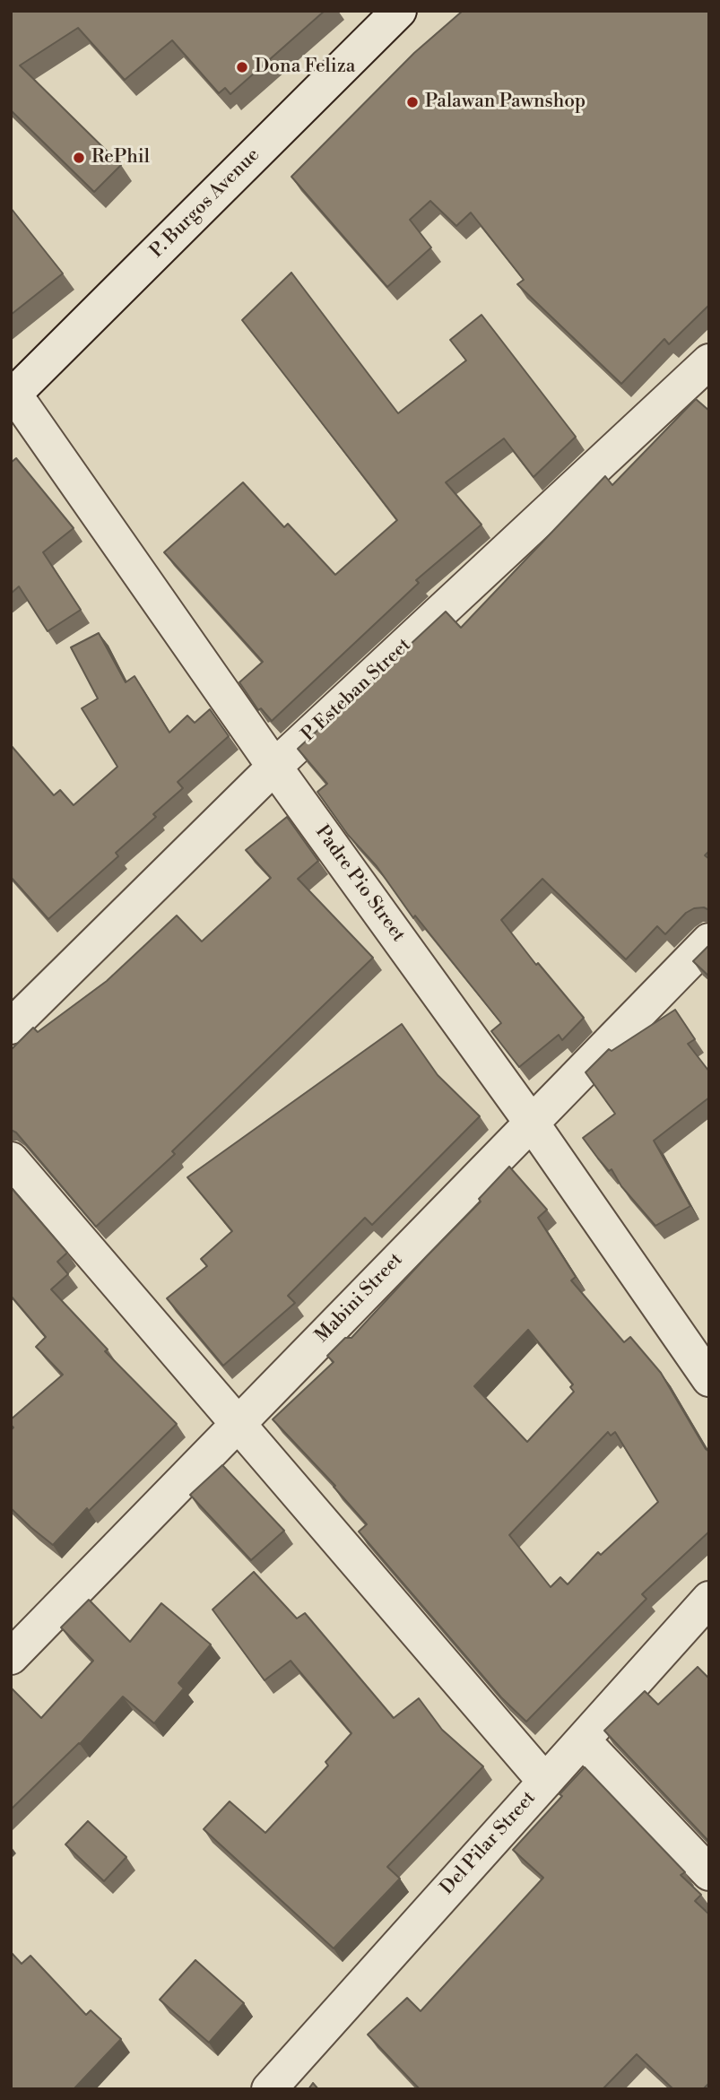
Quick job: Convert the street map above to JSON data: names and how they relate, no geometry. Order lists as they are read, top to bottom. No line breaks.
{"streets":{"street":["P. Burgos Avenue","P Esteban Street","Padre Pio Street","Mabini Street","Del Pilar Street"]},"crossings":[["P. Burgos Avenue","Padre Pio Street"],["P Esteban Street","Padre Pio Street"],["Padre Pio Street","Mabini Street"]],"places":["Dona Feliza","Palawan Pawnshop","RePhil"]}
